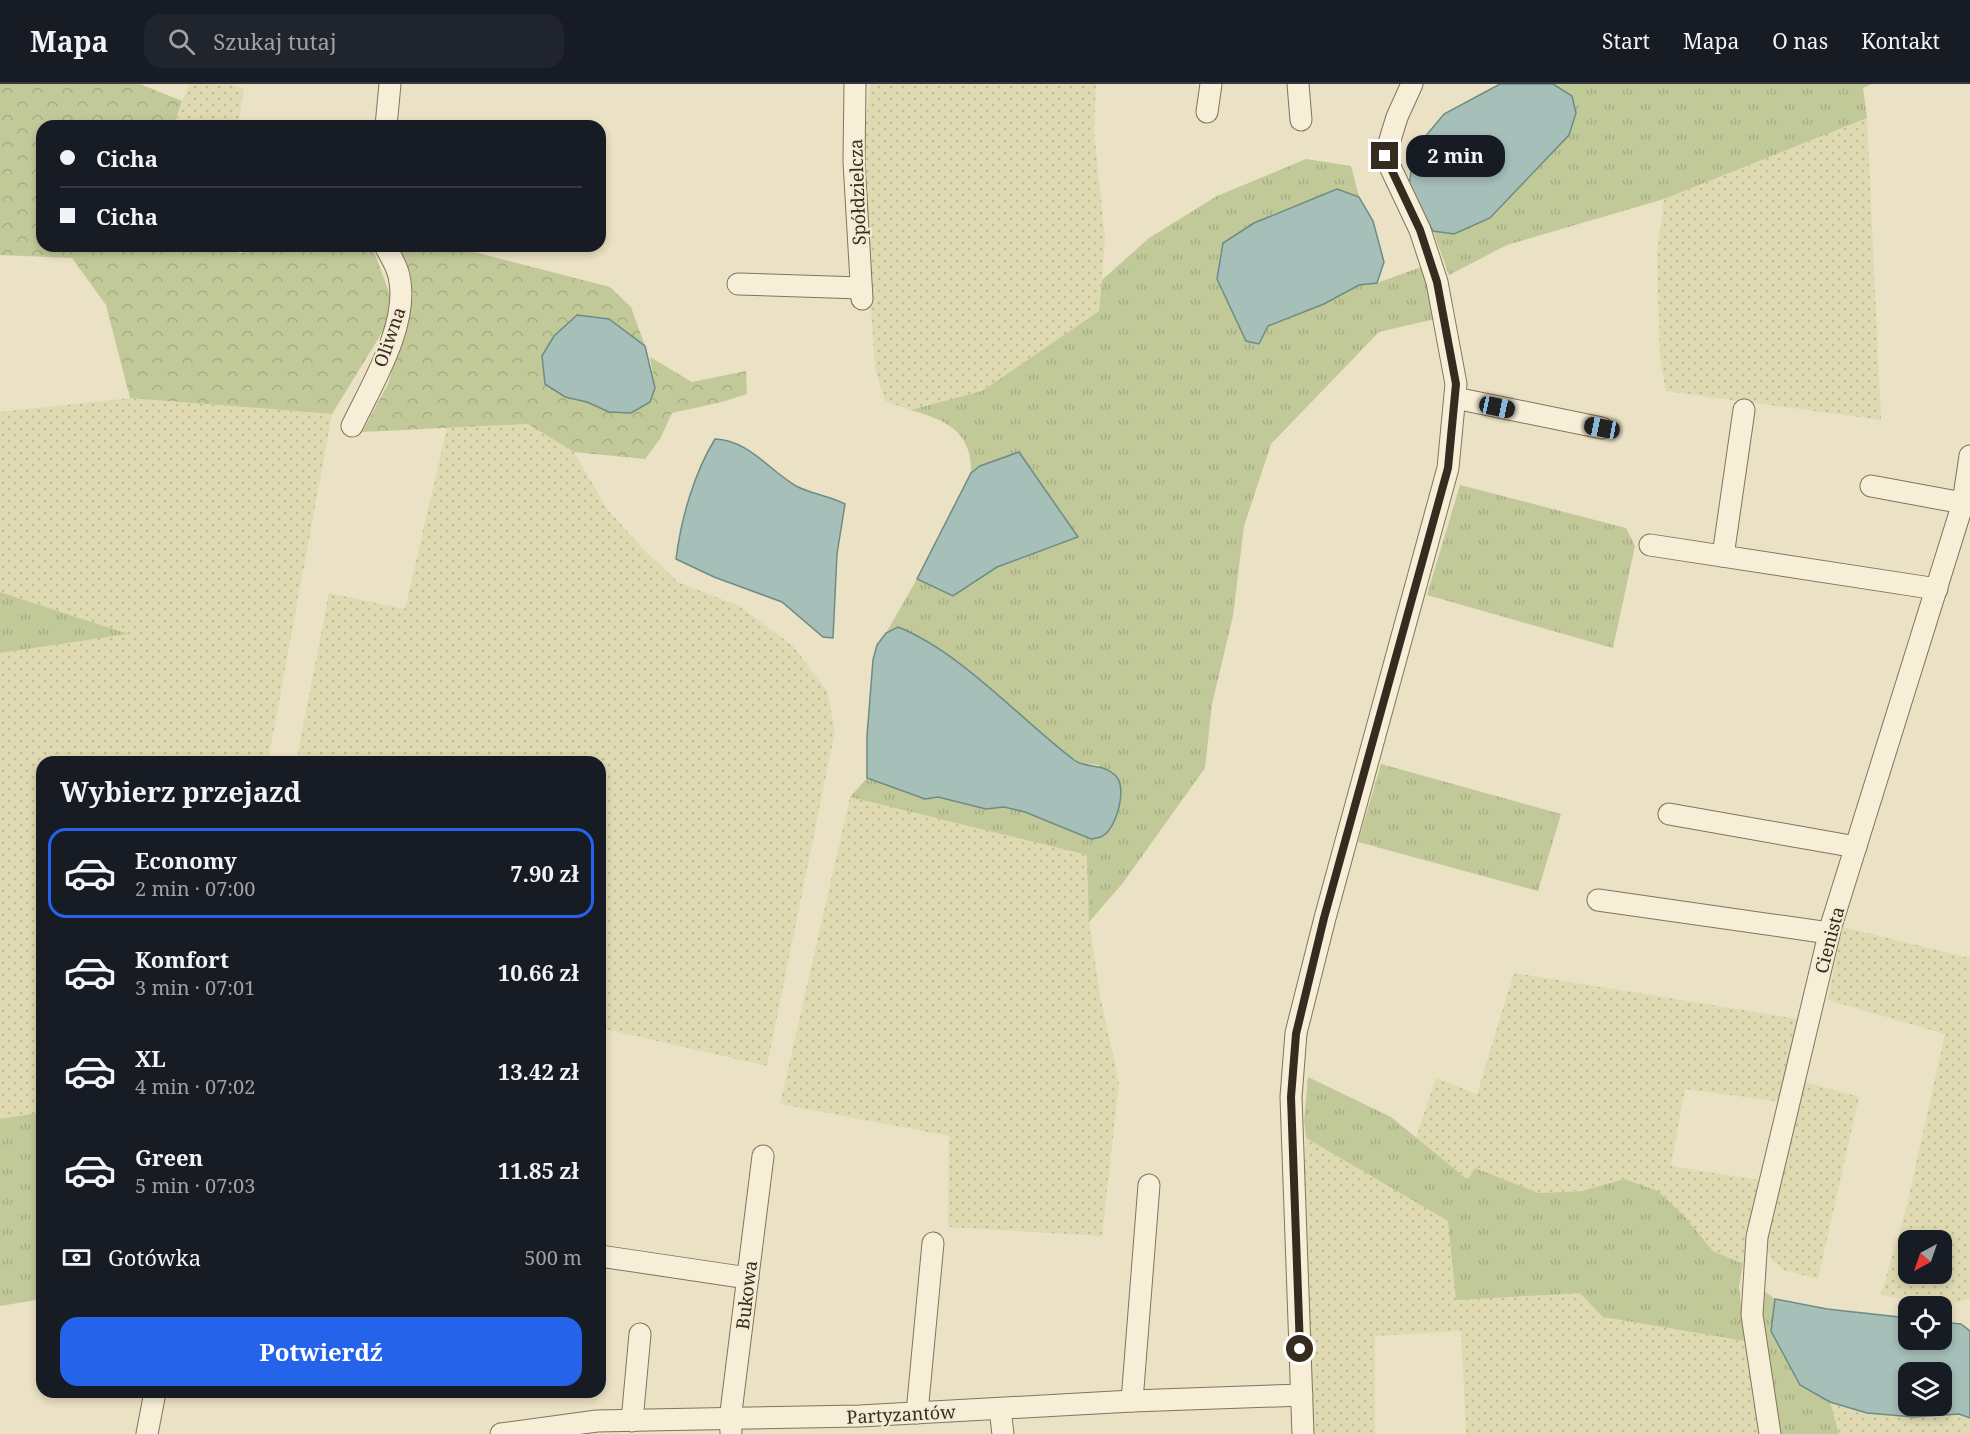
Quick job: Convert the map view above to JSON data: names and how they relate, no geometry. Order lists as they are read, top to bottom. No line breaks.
{"streets":{"street":["Spółdzielcza","Oliwna","Cienista","Bukowa","Partyzantów"]},"crossings":[["Bukowa","Partyzantów"]],"north":"bottom left","page":{"header":"Mapa","search":"Szukaj tutaj","nav":["Start","Mapa","O nas","Kontakt"],"banner":["Cicha","Cicha"],"bubble":"2 min","heading":"Wybierz przejazd","list":[{"name":"Economy","note":"2 min · 07:00","value":"7.90 zł"},{"name":"Komfort","note":"3 min · 07:01","value":"10.66 zł"},{"name":"XL","note":"4 min · 07:02","value":"13.42 zł"},{"name":"Green","note":"5 min · 07:03","value":"11.85 zł"}],"pay":["Gotówka","500 m"],"buttons":"Potwierdź"}}
